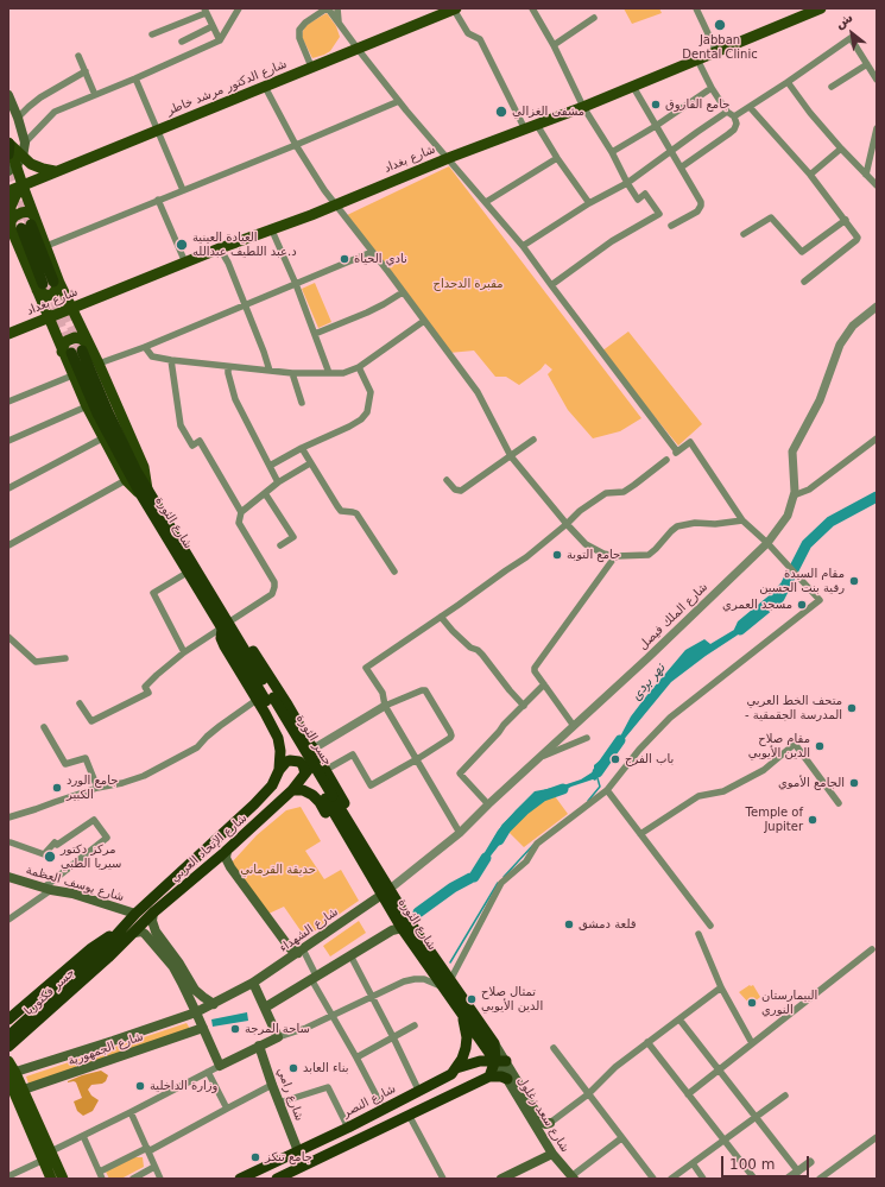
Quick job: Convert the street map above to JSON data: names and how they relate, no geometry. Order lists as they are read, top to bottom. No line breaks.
{"streets":{"highway":["شارع الثورة","جسر الثورة","شارع الإتحاد العربي","جسر فكتوريا","شارع النصر"],"main road":["شارع الدكتور مرشد خاطر","شارع بغداد","شارع يوسف العظمة","شارع الشهداء","شارع الجمهورية","شارع رامي","شارع سعد زغلول"],"street":["شارع الملك فيصل"]},"crossings":[["شارع الثورة","جسر الثورة"],["شارع الثورة","شارع النصر"],["شارع الثورة","شارع سعد زغلول"],["شارع الإتحاد العربي","شارع يوسف العظمة"],["شارع الإتحاد العربي","جسر فكتوريا"],["شارع رامي","شارع النصر"]],"water":["نهر بردى"],"parks":["مقبرة الدحداح","حديقة القرماني"],"places":["Jabban Dental Clinic","جامع الفاروق","مشفى الغزالي","العيادة العينية د.عبد اللطيف عبدالله","نادي الحياة","جامع التوبة","مقام السيدة رقية بنت الحسين","مسجد العمري","متحف الخط العربي - المدرسة الجقمقية","مقام صلاح الدين الأيوبي","باب الفرج","الجامع الأموي","جامع الورد الكبير","Temple of Jupiter","مركز دكتور سيريا الطبي","قلعة دمشق","تمثال صلاح الدين الأيوبي","البيمارستان النوري","ساحة المرجة","بناء العابد","وزارة الداخلية","جامع تنكز"],"scale_bar":"100 m","north":"top left"}
